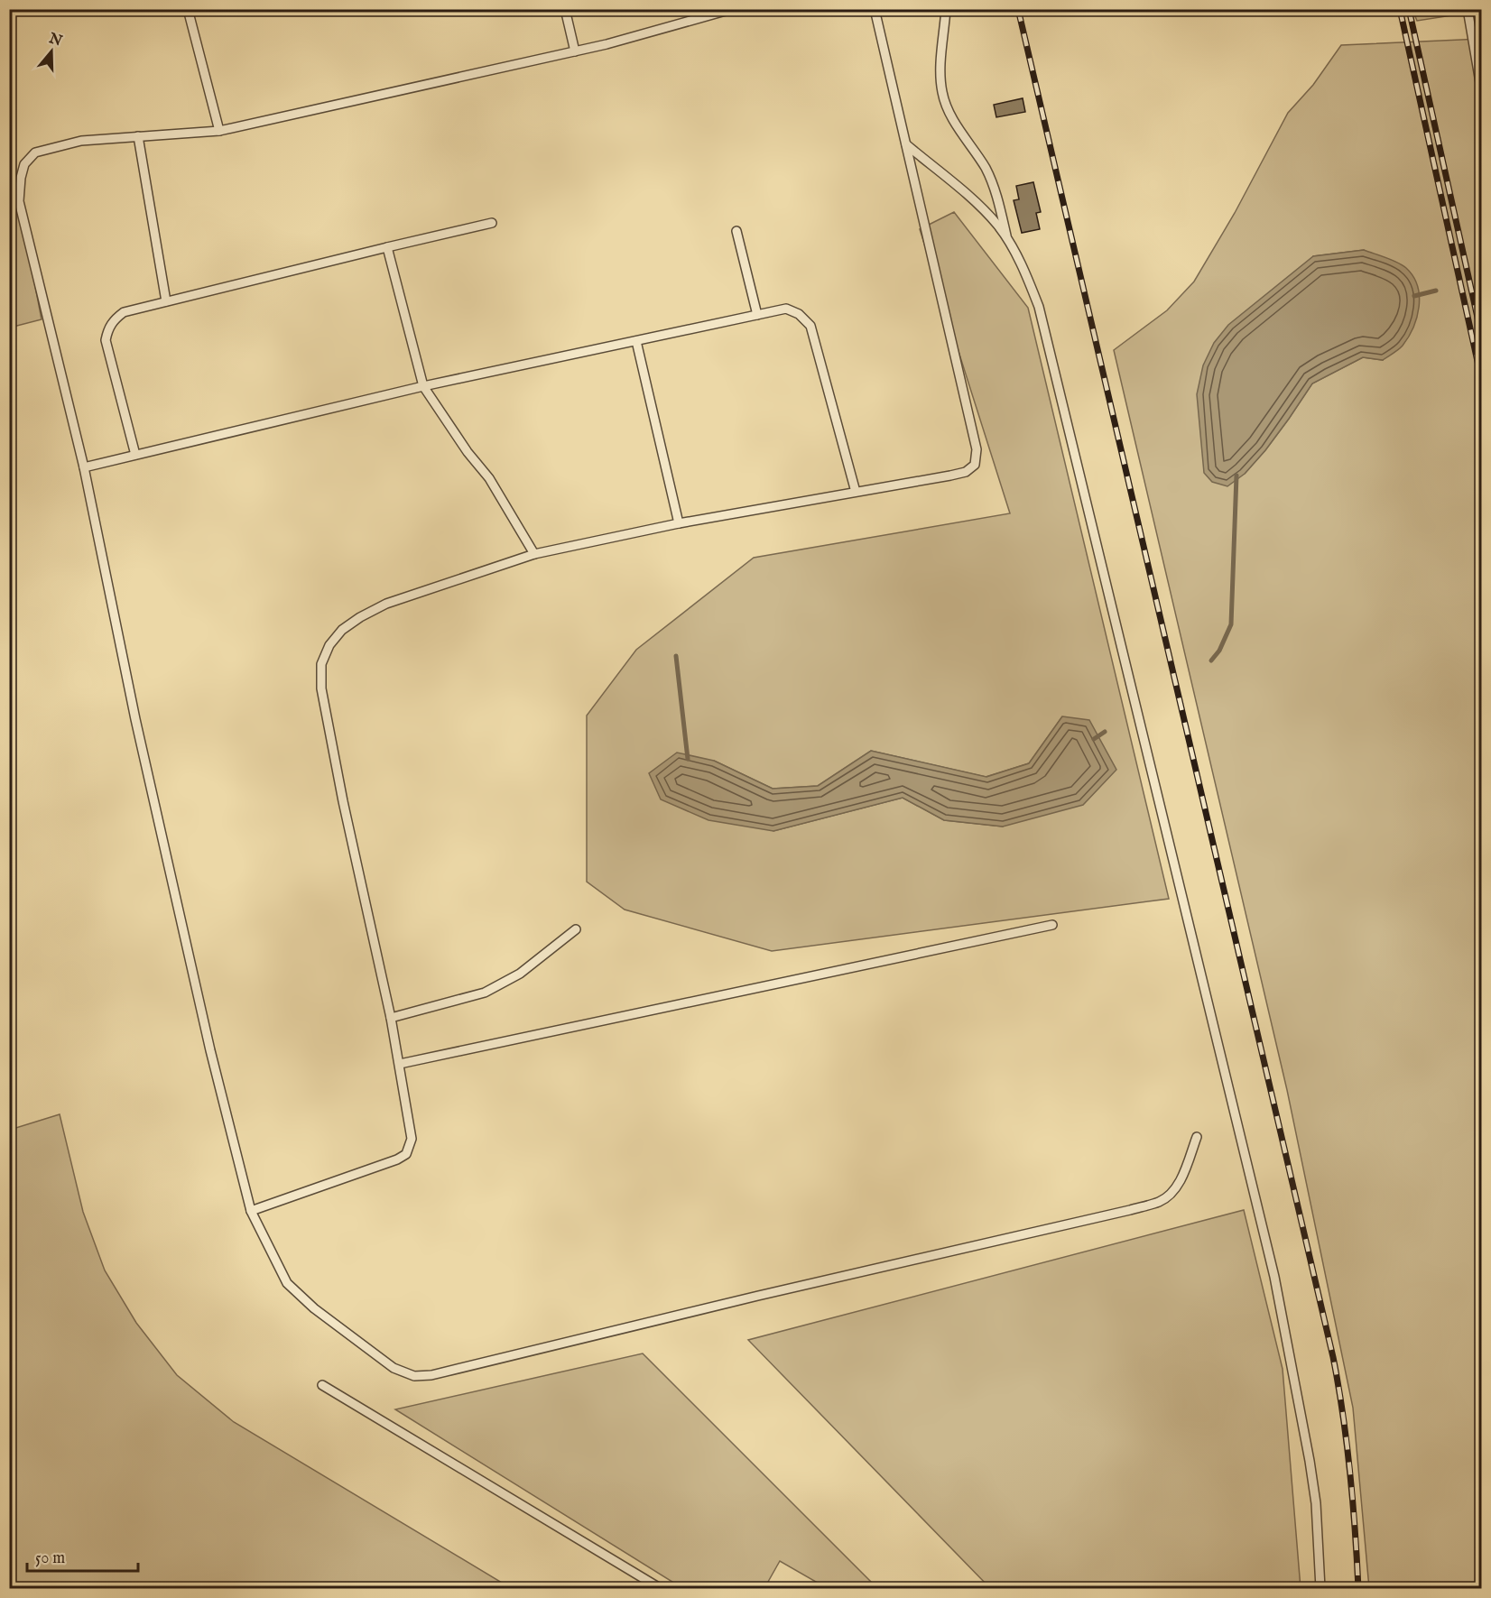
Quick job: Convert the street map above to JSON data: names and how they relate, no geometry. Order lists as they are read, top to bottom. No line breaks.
{"scale_bar":"50 m","north":"top"}
